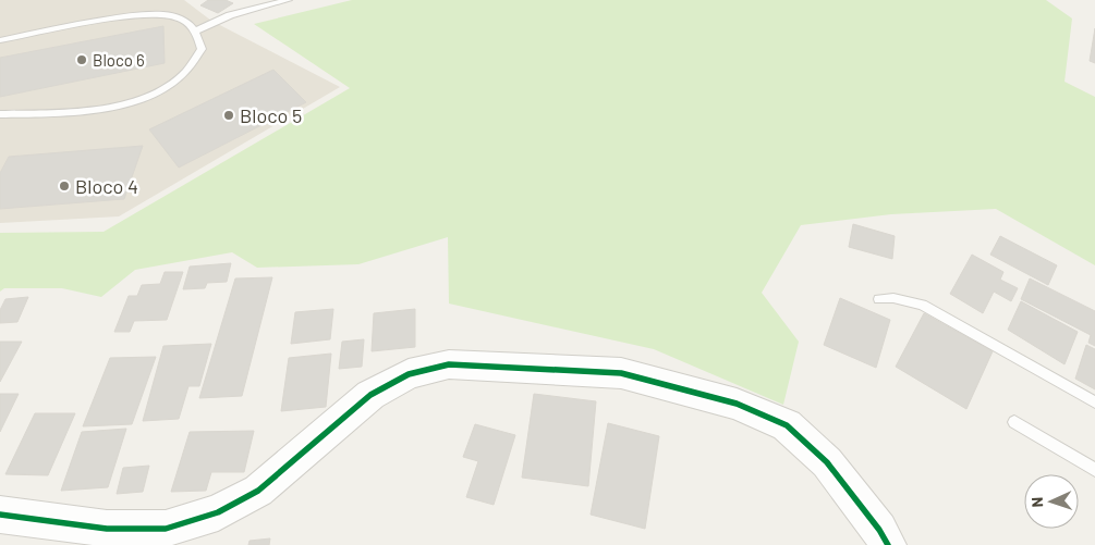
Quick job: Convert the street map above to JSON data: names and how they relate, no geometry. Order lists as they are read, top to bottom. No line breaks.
{"places":["Bloco 6","Bloco 5","Bloco 4"],"north":"left"}
